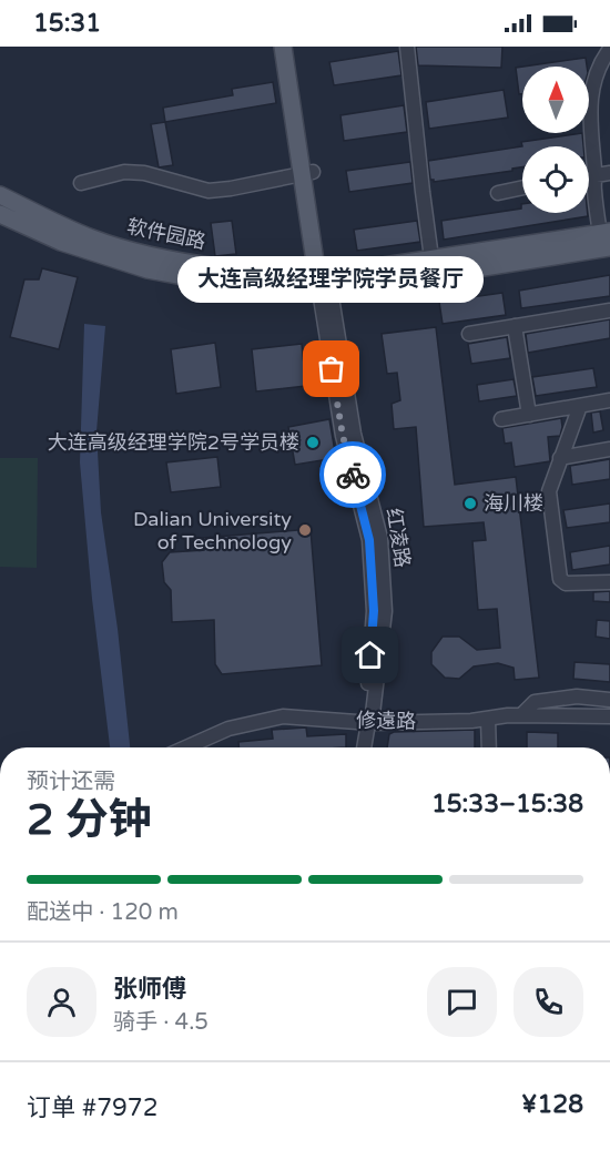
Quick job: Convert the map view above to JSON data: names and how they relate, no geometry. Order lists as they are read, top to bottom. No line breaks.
{"streets":{"main road":["软件园路","红凌路"],"street":["修遠路"]},"crossings":[["软件园路","红凌路"],["红凌路","修遠路"]],"places":["大连高级经理学院学员餐厅","大连高级经理学院2号学员楼","海川楼","Dalian University of Technology"],"north":"top","page":{"status":"15:31","bubble":"大连高级经理学院学员餐厅","heading":["2 分钟","预计还需","15:33–15:38"],"panel":["张师傅","骑手 · 4.5","订单 #7972","¥128"],"bar":"配送中 · 120 m"}}
